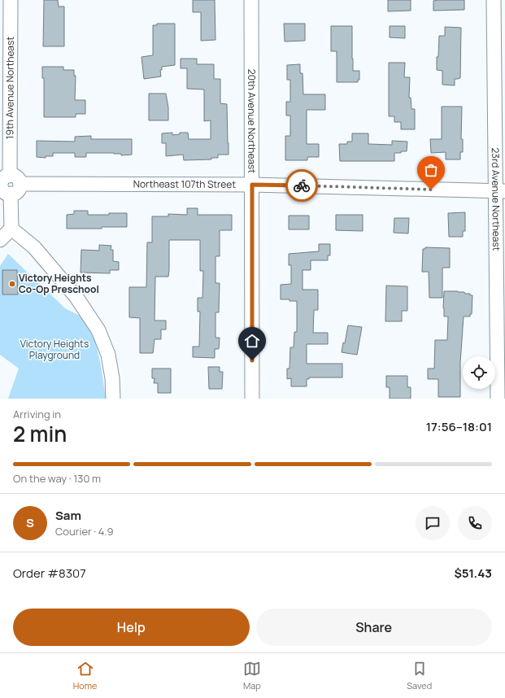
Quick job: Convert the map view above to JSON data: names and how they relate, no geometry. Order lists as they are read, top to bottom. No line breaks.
{"streets":{"street":["19th Avenue Northeast","20th Avenue Northeast","Northeast 107th Street","23rd Avenue Northeast"]},"crossings":[["19th Avenue Northeast","Northeast 107th Street"],["20th Avenue Northeast","Northeast 107th Street"],["Northeast 107th Street","23rd Avenue Northeast"]],"parks":["Victory Heights Playground"],"places":["Victory Heights Co-Op Preschool"],"page":{"heading":["2 min","Arriving in","17:56–18:01"],"panel":["Sam","Courier · 4.9","Order #8307","$51.43"],"bar":"On the way · 130 m","round":"S","buttons":["Help","Share"],"tabs":["Home","Map","Saved"]}}
